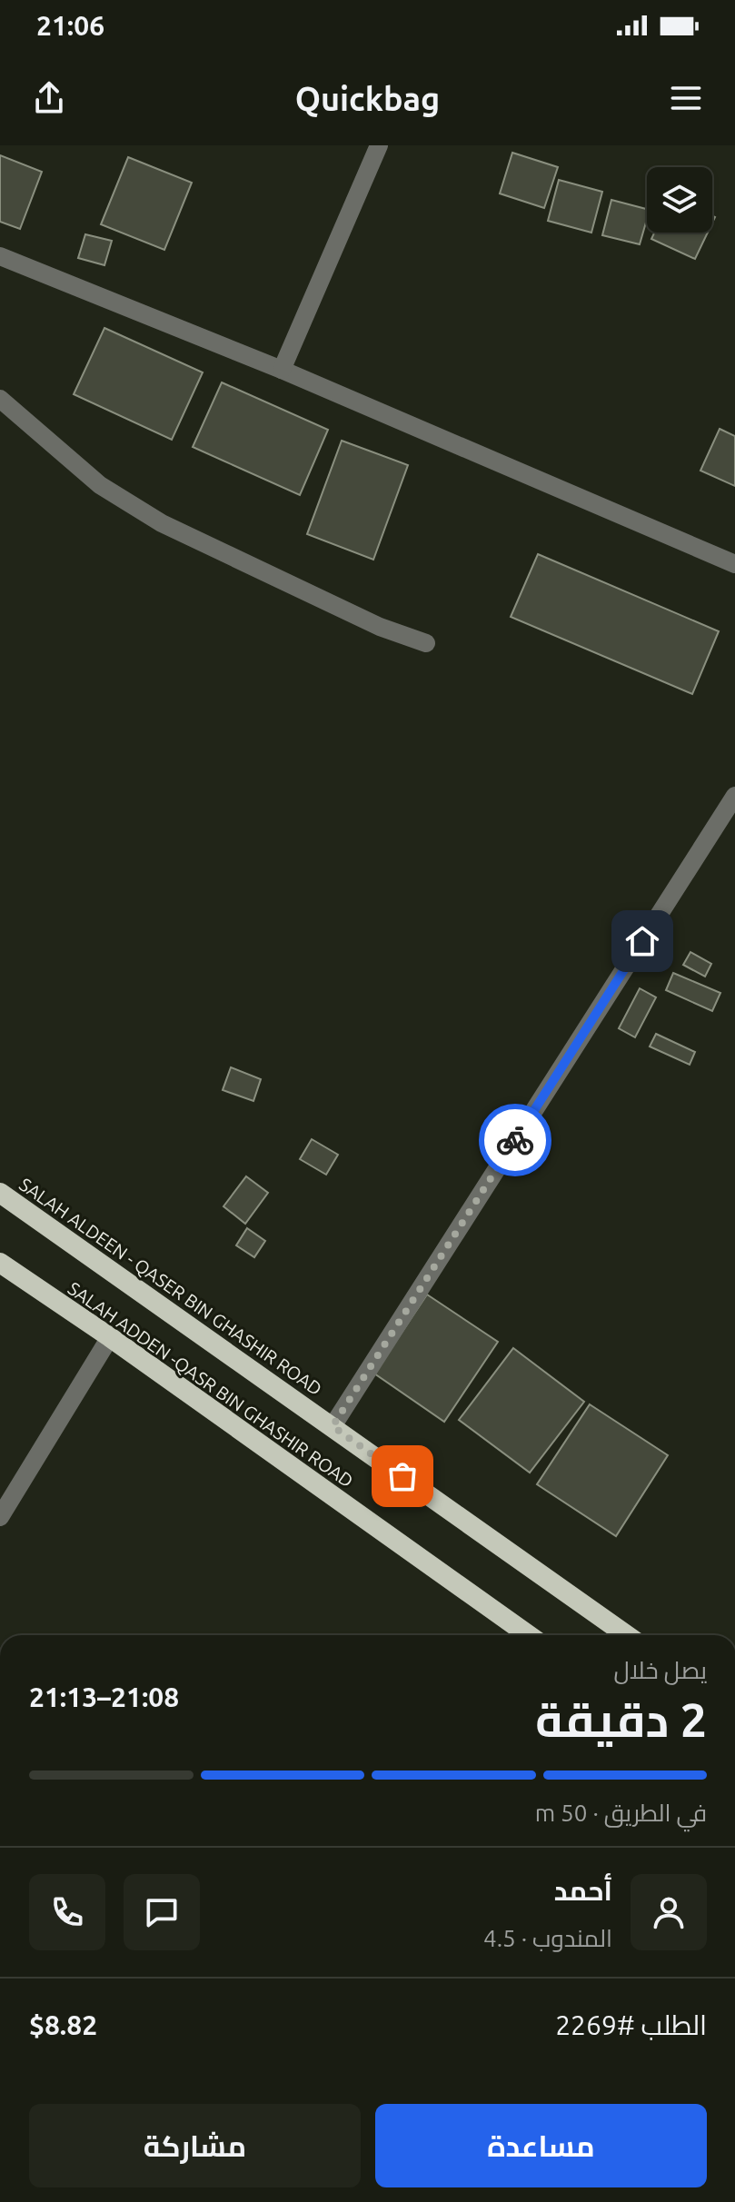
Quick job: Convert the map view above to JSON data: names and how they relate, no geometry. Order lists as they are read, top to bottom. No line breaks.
{"streets":{"highway":["SALAH ALDEEN - QASER BIN GHASHIR ROAD","SALAH ADDEN -QASR BIN GHASHIR ROAD"]},"page":{"status":"21:06","header":"Quickbag","heading":["2 دقيقة","يصل خلال","21:08–21:13"],"panel":["أحمد","المندوب · 4.5","الطلب #2269","$8.82"],"bar":"في الطريق · 50 m","buttons":["مساعدة","مشاركة"]}}
